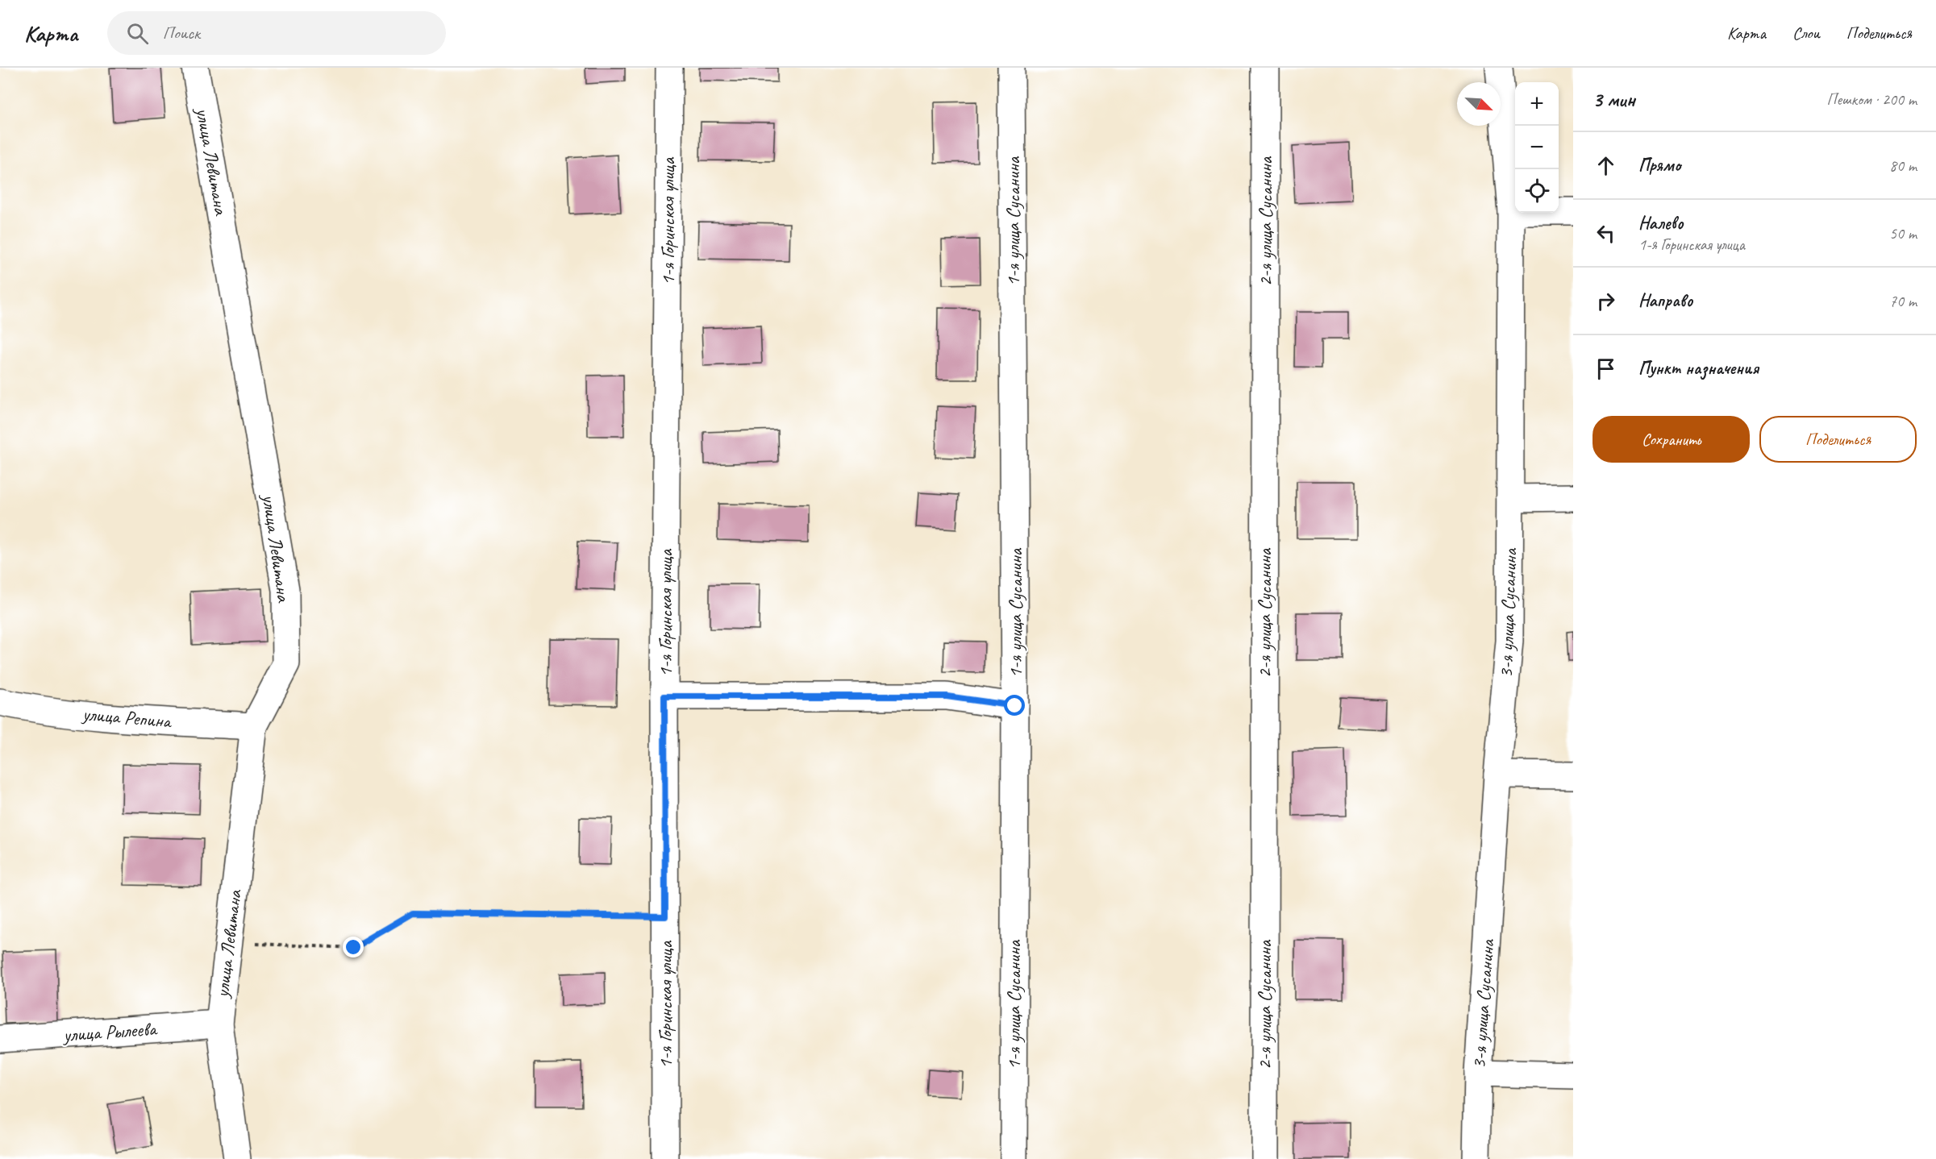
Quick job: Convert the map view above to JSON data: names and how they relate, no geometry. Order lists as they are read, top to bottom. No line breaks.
{"streets":{"street":["улица Левитана","1-я Горинская улица","1-я улица Сусанина","2-я улица Сусанина","3-я улица Сусанина","улица Репина","улица Рылеева"]},"crossings":[["улица Левитана","улица Репина"],["улица Левитана","улица Рылеева"]],"north":"bottom right","page":{"header":"Карта","search":"Поиск","nav":["Карта","Слои","Поделиться"],"heading":["3 мин","Пешком · 200 m"],"map_buttons":["+","−"],"list":[["Прямо","80 m"],["Налево","1-я Горинская улица","50 m"],["Направо","70 m"],"Пункт назначения"],"buttons":["Сохранить","Поделиться"]}}
